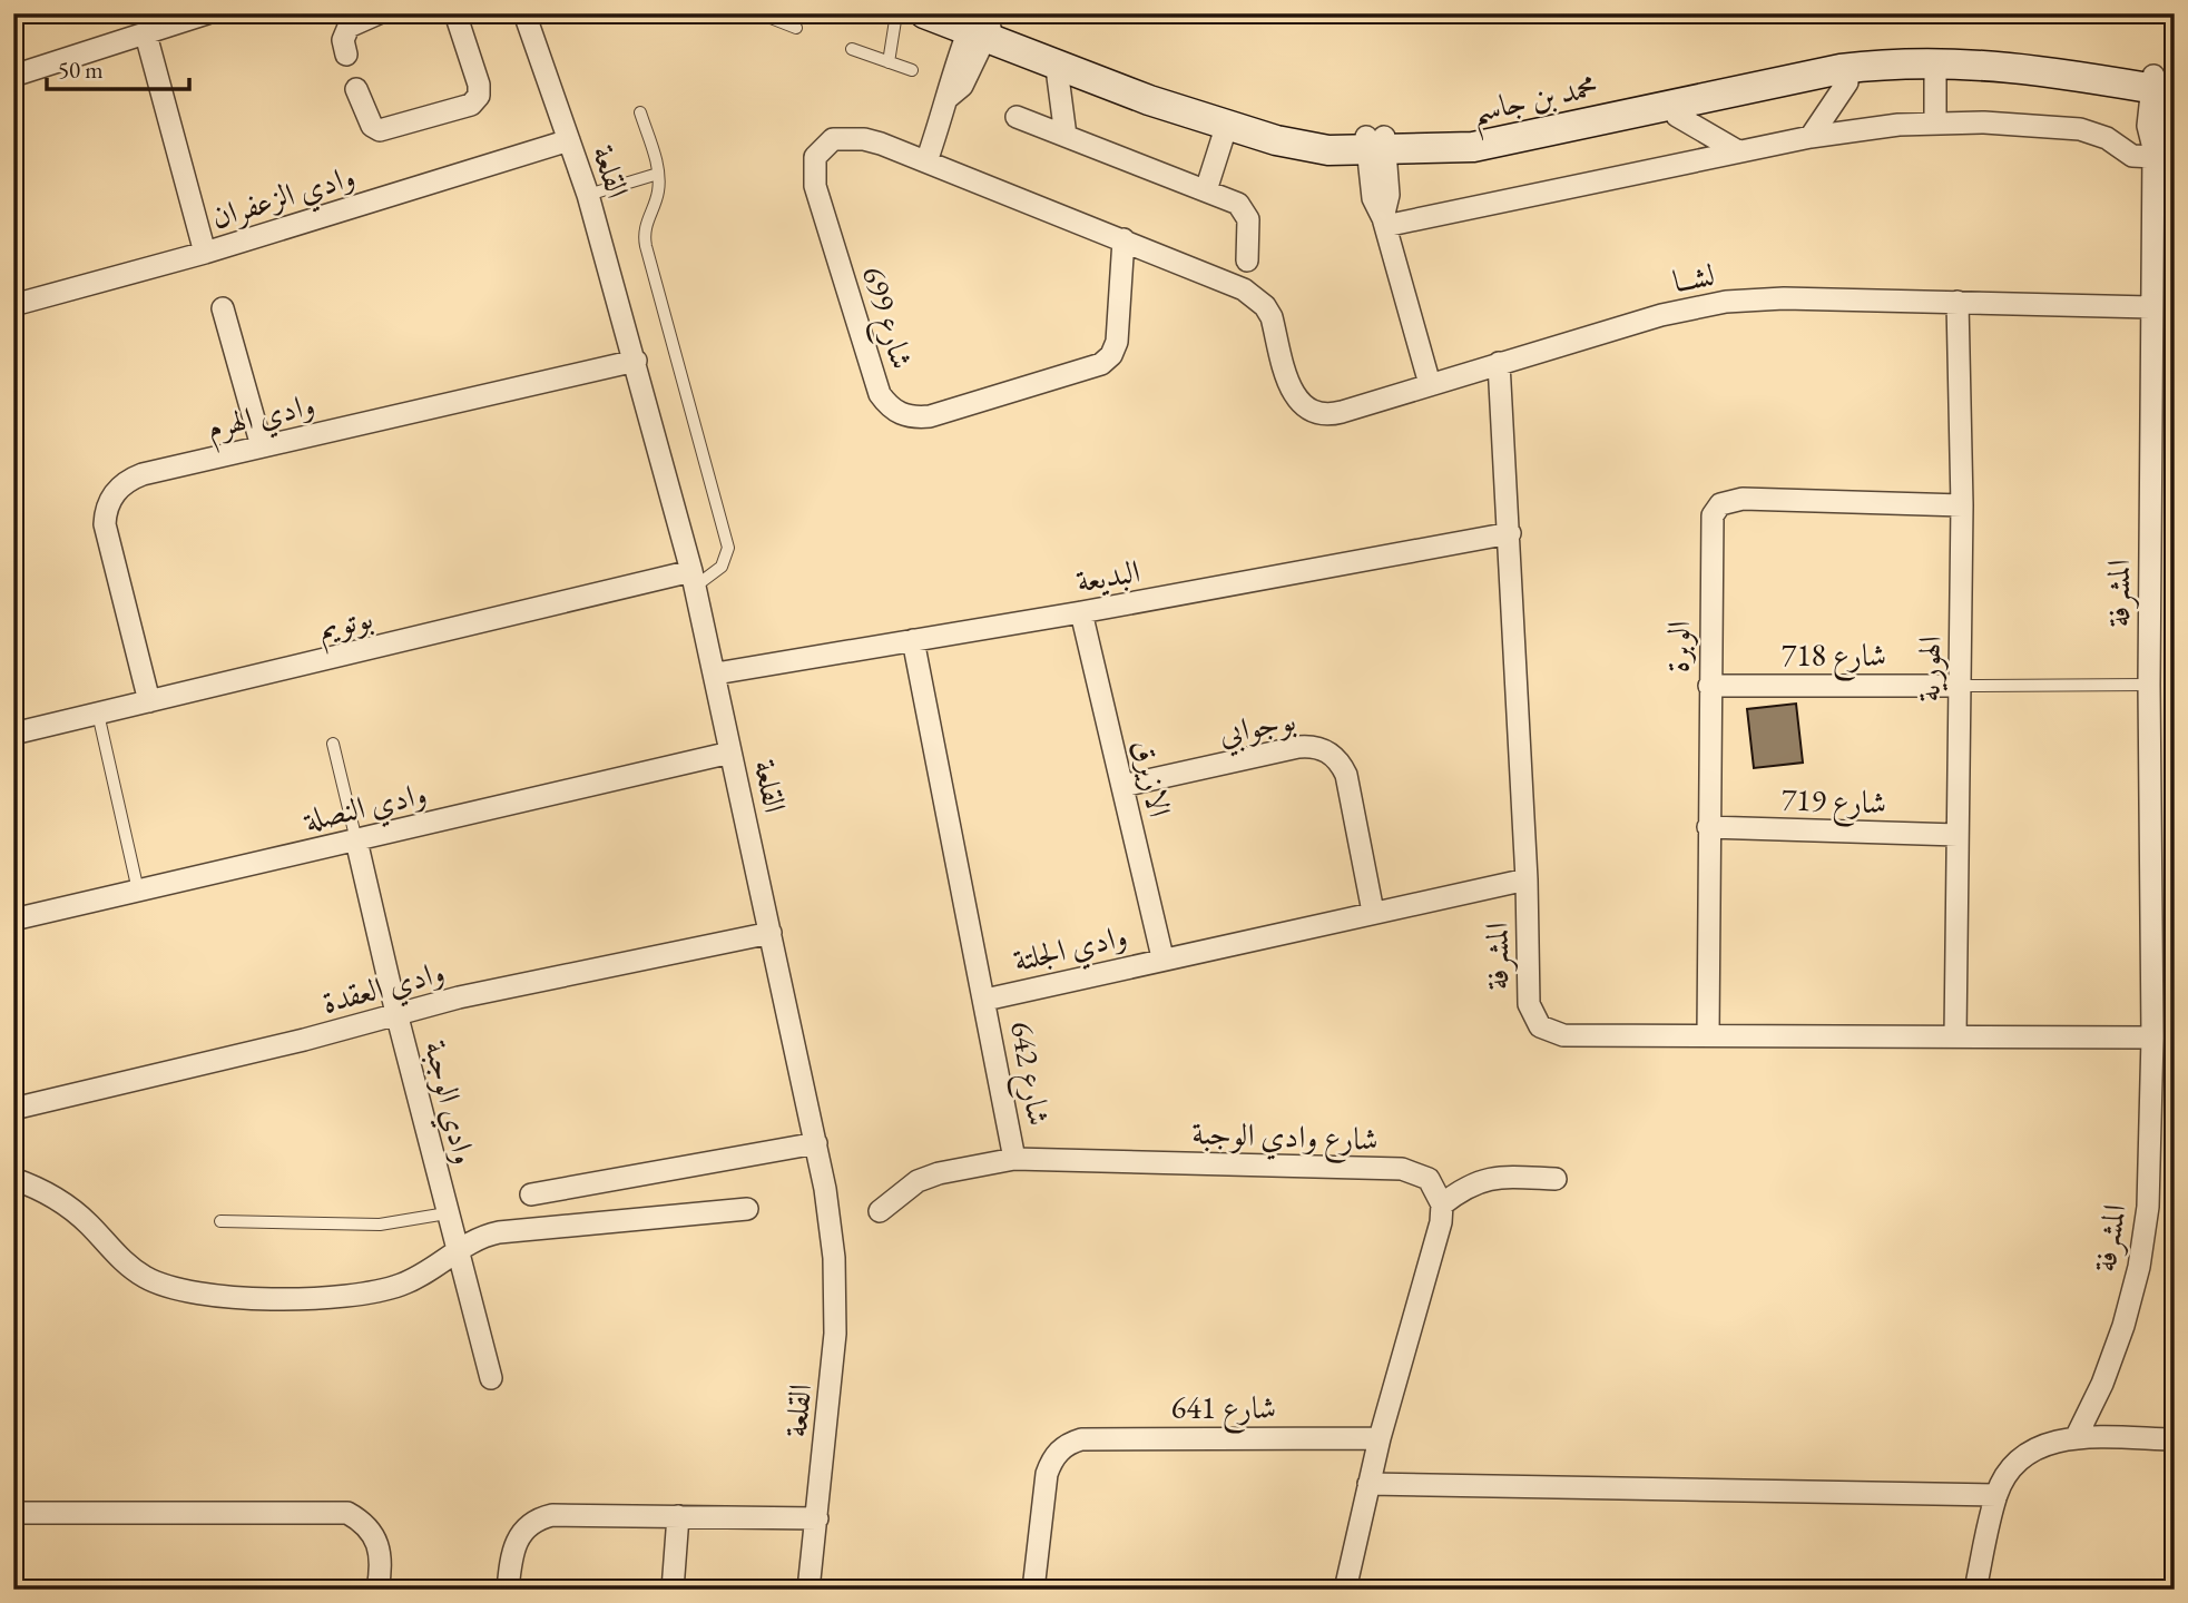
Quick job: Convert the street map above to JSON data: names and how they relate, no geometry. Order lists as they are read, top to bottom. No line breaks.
{"streets":{"street":["محمد بن جاسم","القلعة","وادي الزعفران","لشــا","شارع 699","وادي الهرم","البديعة","المشرفة","بوتويم","الوبرة","شارع 718","الهورية","بوجوابي","الازيرق","شارع 719","وادي النصلة","وادي الجلتة","وادي العقدة","شارع 642","وادي الوجبة","شارع وادي الوجبة","شارع 641"]},"crossings":[["محمد بن جاسم","المشرفة"],["القلعة","وادي الزعفران"],["القلعة","وادي الهرم"],["القلعة","البديعة"],["القلعة","بوتويم"],["القلعة","وادي النصلة"],["القلعة","وادي العقدة"],["لشــا","شارع 699"],["لشــا","المشرفة"],["لشــا","الهورية"],["وادي الهرم","بوتويم"],["البديعة","المشرفة"],["البديعة","الازيرق"],["البديعة","وادي الجلتة"],["المشرفة","الوبرة"],["المشرفة","الهورية"],["المشرفة","وادي الجلتة"],["الوبرة","شارع 718"],["الوبرة","الهورية"],["الوبرة","شارع 719"],["شارع 718","الهورية"],["الهورية","شارع 719"],["بوجوابي","الازيرق"],["بوجوابي","وادي الجلتة"],["الازيرق","وادي الجلتة"],["وادي النصلة","وادي الوجبة"],["وادي الجلتة","شارع 642"],["وادي العقدة","وادي الوجبة"],["شارع 642","شارع وادي الوجبة"]],"scale_bar":"50 m"}
